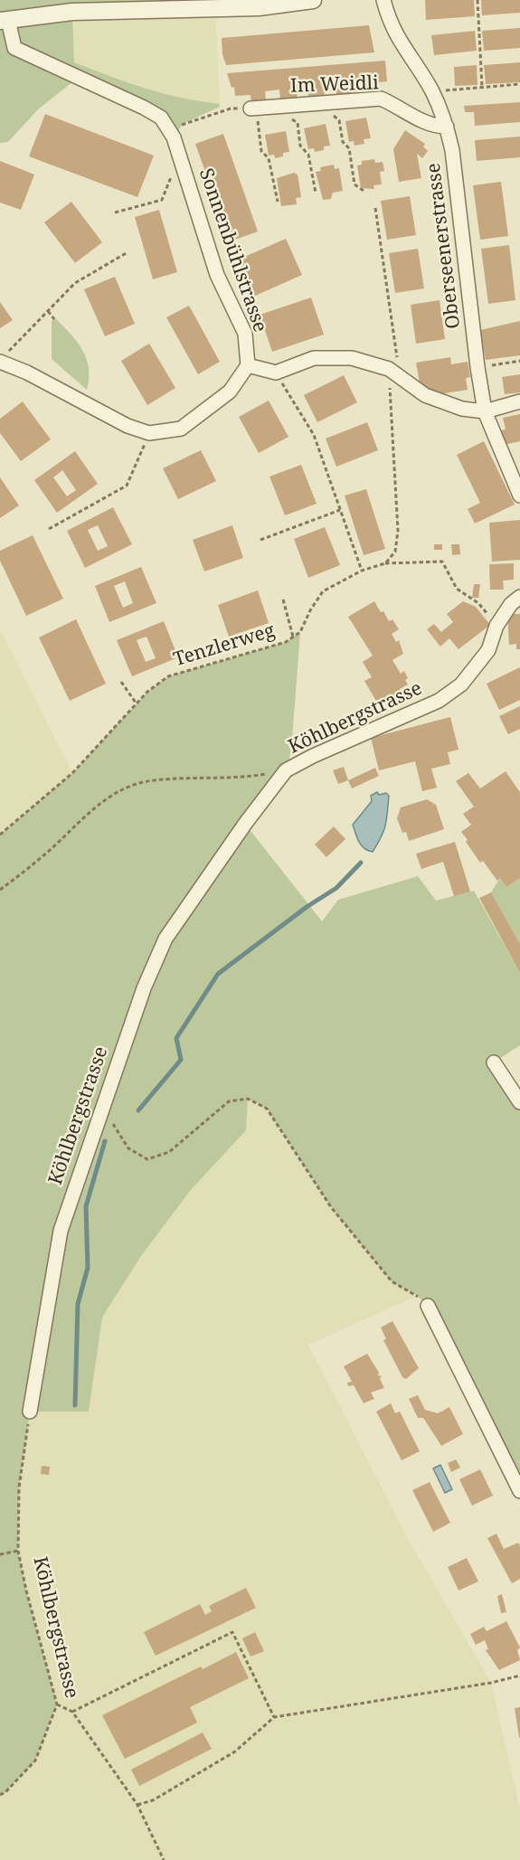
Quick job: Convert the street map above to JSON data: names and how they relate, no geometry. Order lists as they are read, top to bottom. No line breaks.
{"streets":{"street":["Im Weidli","Oberseenerstrasse","Sonnenbühlstrasse","Köhlbergstrasse"],"path":["Tenzlerweg"]},"crossings":[["Im Weidli","Oberseenerstrasse"]]}
